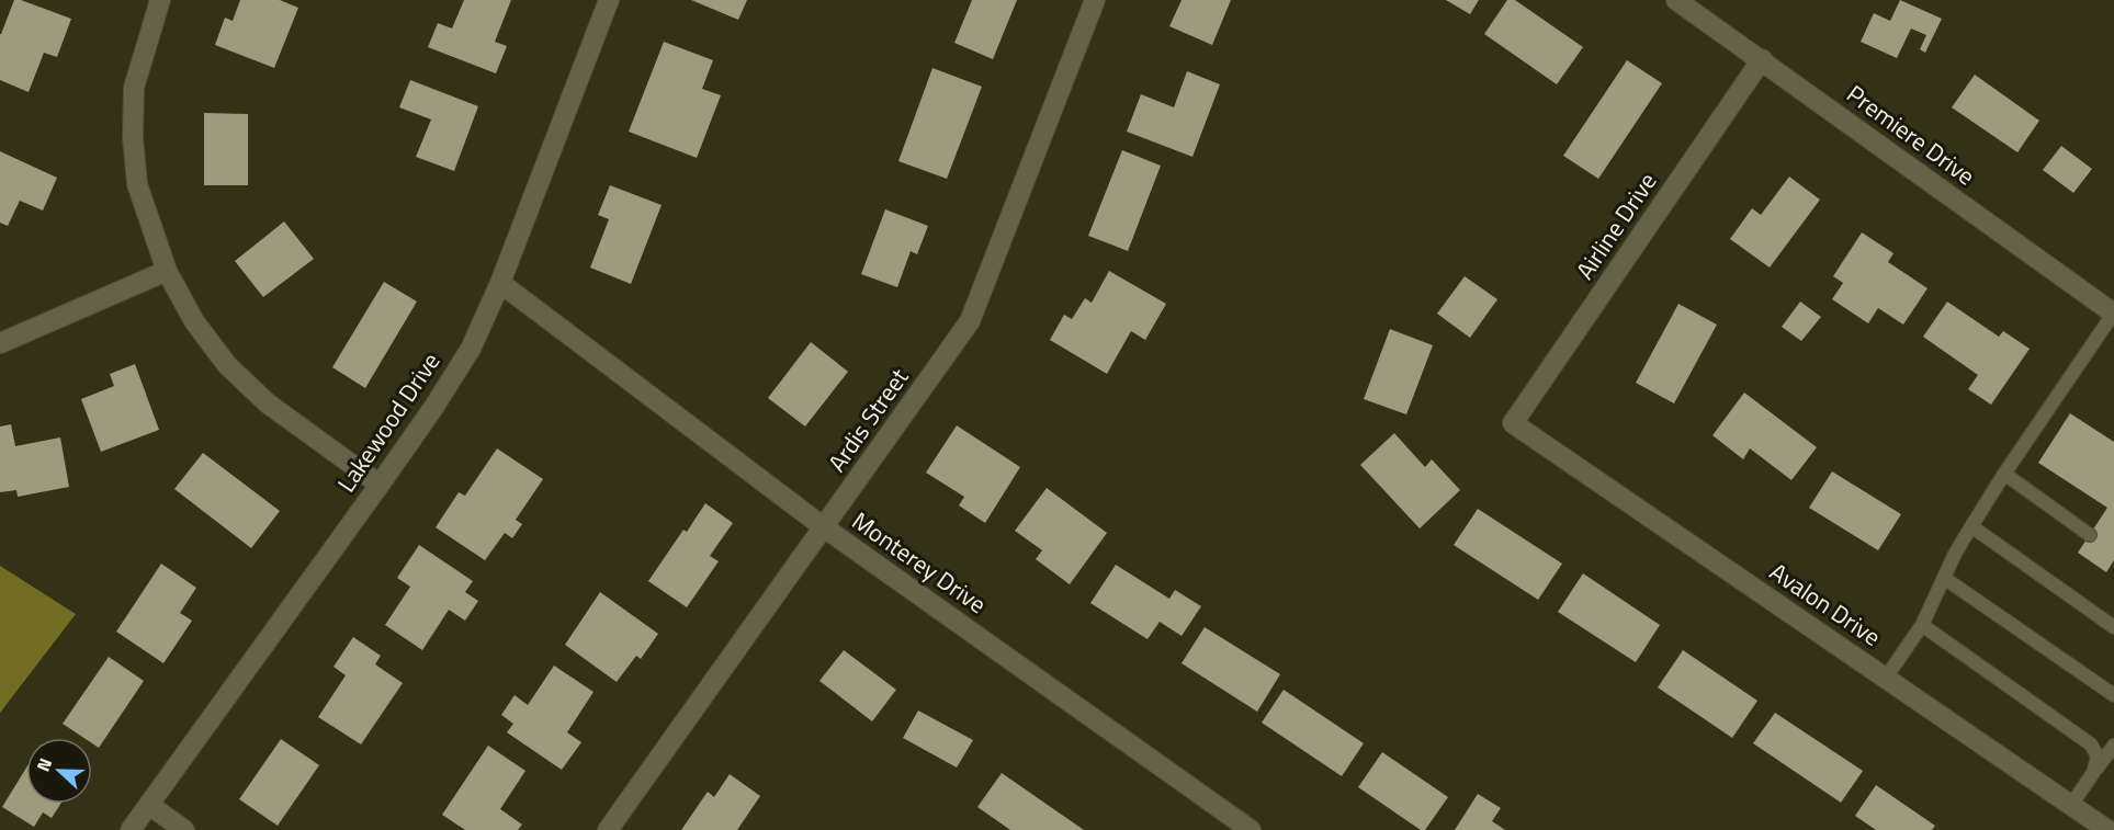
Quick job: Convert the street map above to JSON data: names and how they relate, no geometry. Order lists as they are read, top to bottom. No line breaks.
{"streets":{"street":["Premiere Drive","Airline Drive","Ardis Street","Lakewood Drive","Monterey Drive","Avalon Drive"]},"crossings":[["Premiere Drive","Airline Drive"],["Airline Drive","Avalon Drive"],["Ardis Street","Monterey Drive"],["Lakewood Drive","Monterey Drive"]],"north":"left"}
